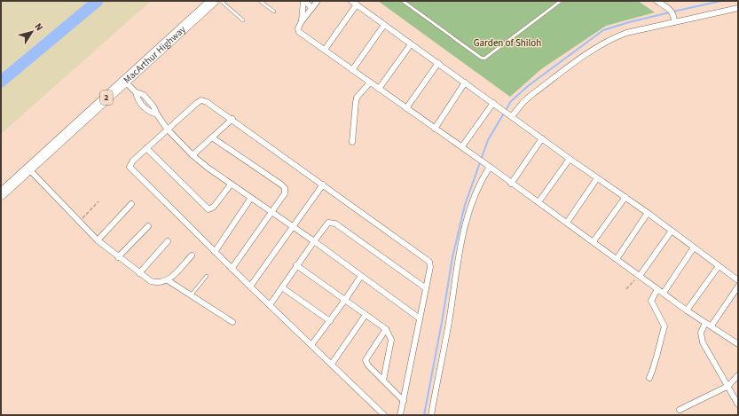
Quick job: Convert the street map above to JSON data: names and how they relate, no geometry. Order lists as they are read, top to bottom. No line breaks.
{"streets":{"highway":["MacArthur Highway","2"]},"parks":["Garden of Shiloh"],"north":"top right"}
